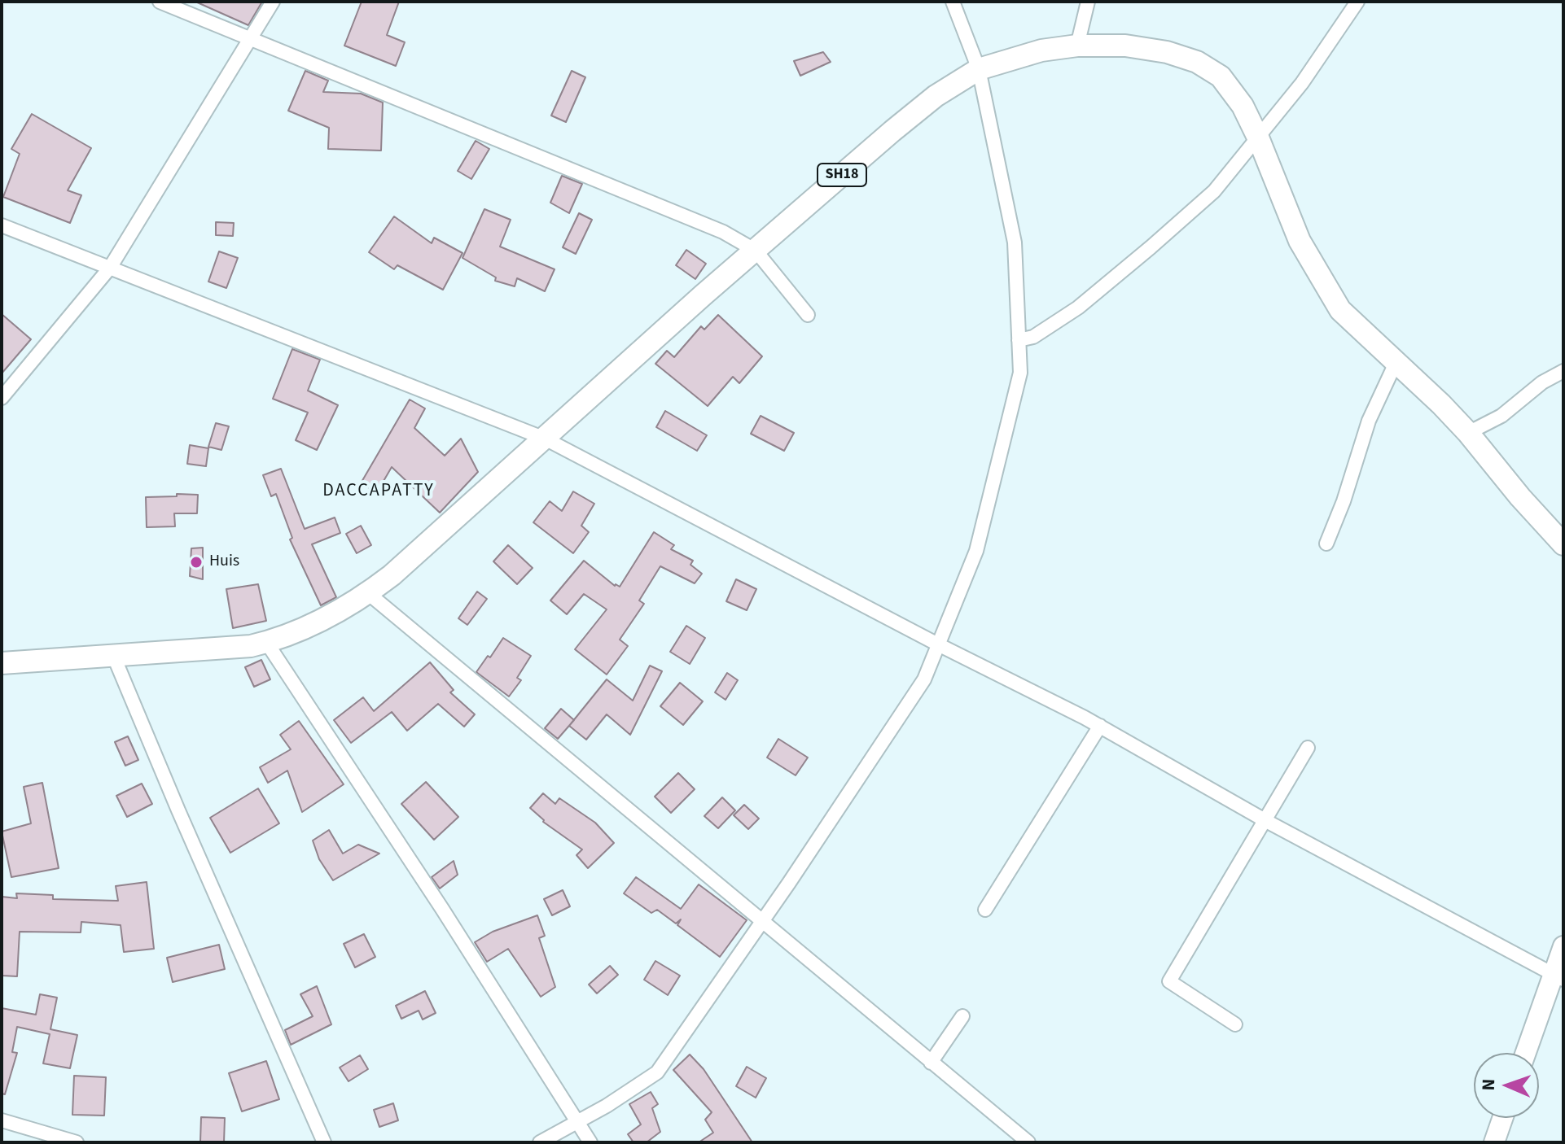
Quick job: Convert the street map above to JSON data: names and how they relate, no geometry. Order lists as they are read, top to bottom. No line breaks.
{"streets":{"main road":["SH18"]},"districts":["DACCAPATTY"],"places":["Huis"],"north":"left"}
